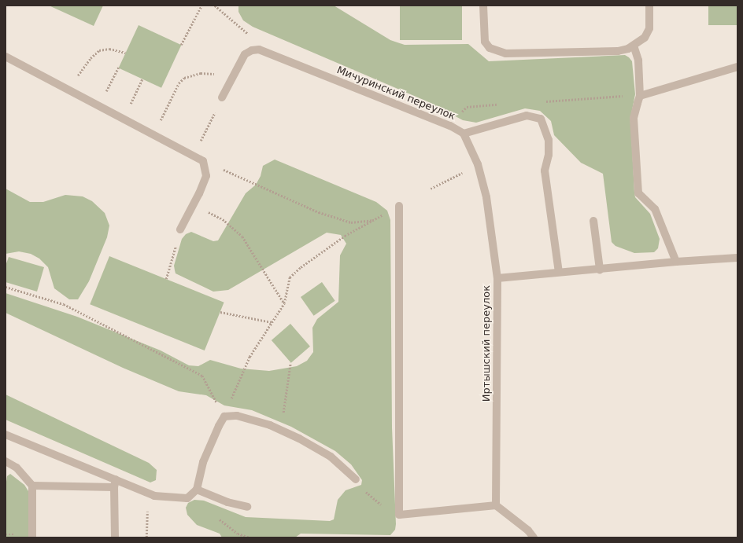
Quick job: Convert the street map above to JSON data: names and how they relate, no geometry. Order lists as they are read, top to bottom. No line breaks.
{"streets":{"street":["Мичуринский переулок","Иртышский переулок"]}}
